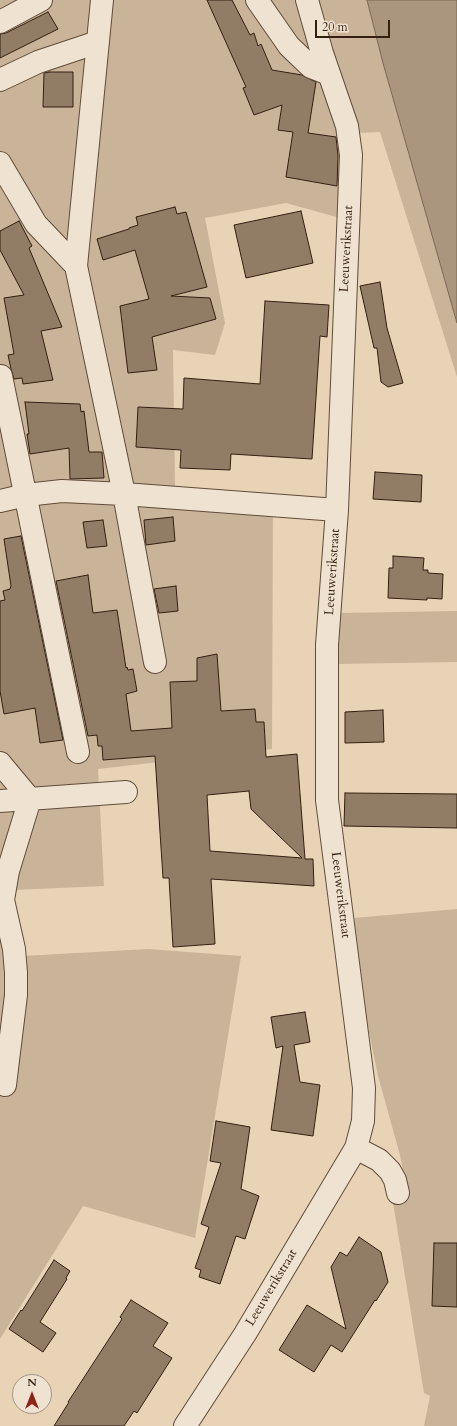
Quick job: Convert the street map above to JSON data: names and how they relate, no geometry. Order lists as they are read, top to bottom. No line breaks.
{"streets":{"street":["Leeuwerikstraat"]},"scale_bar":"20 m","north":"top"}
